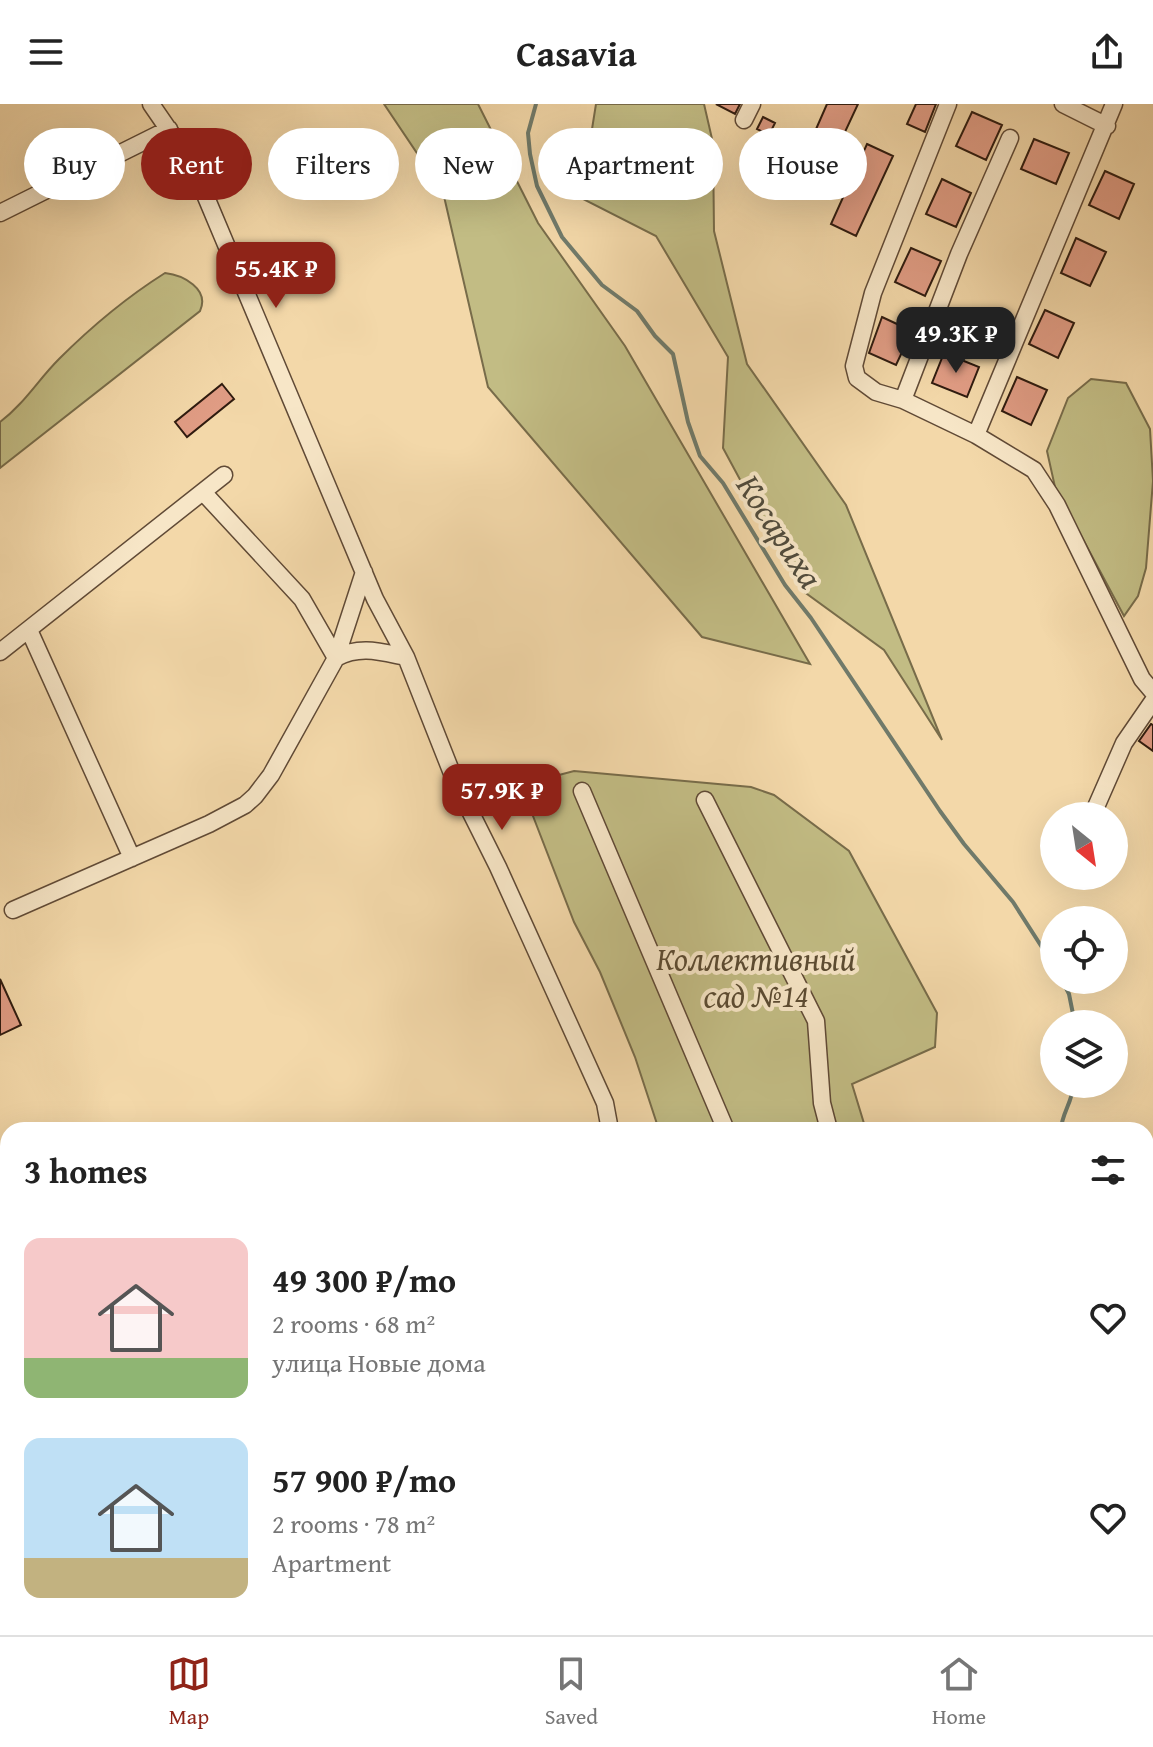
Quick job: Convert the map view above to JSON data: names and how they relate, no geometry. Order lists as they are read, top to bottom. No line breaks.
{"water":["Косариха"],"parks":["Коллективный сад №14"],"north":"bottom right","page":{"header":"Casavia","chip":["Buy","Rent","Filters","New","Apartment","House"],"price":["55.4K ₽","49.3K ₽","57.9K ₽"],"heading":"3 homes","list":[{"name":"49 300 ₽/mo","note":"2 rooms · 68 m² · улица Новые дома"},{"name":"57 900 ₽/mo","note":"2 rooms · 78 m² · Apartment"}],"tabs":["Map","Saved","Home"]}}
